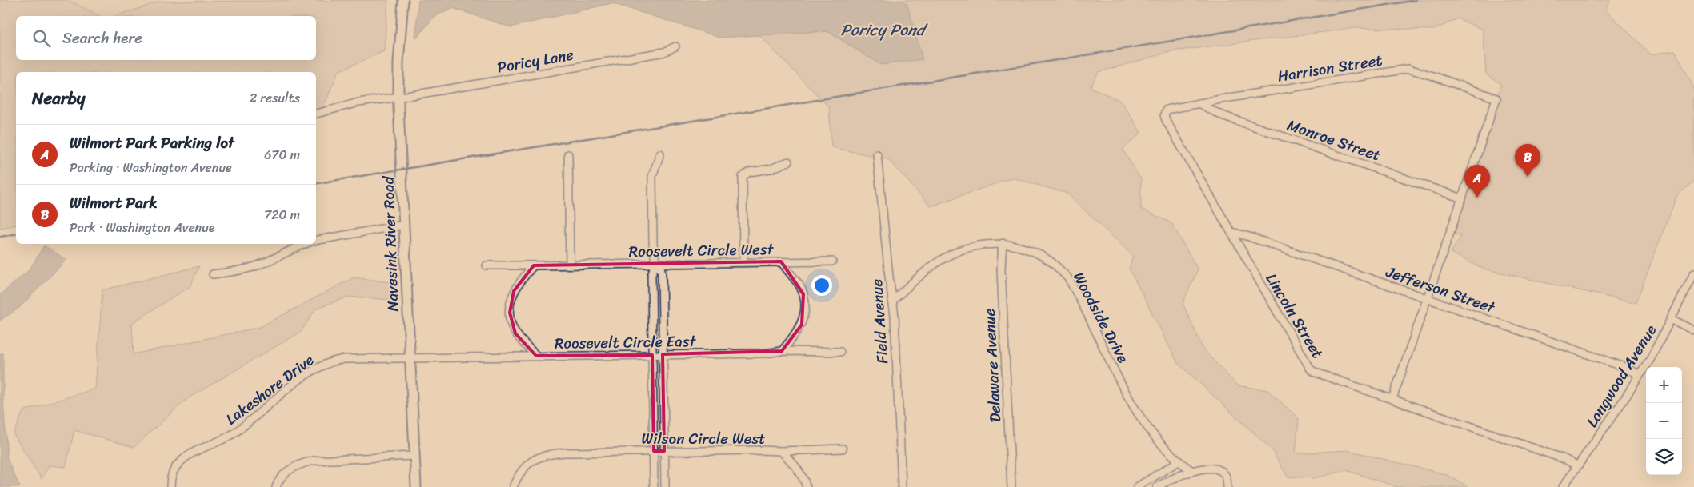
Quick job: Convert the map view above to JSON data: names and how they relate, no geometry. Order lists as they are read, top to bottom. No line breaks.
{"streets":{"main road":["Navesink River Road"],"street":["Poricy Lane","Harrison Street","Monroe Street","Roosevelt Circle West","Jefferson Street","Lincoln Street","Woodside Drive","Field Avenue","Roosevelt Circle East","Delaware Avenue","Longwood Avenue","Lakeshore Drive","Wilson Circle West"]},"crossings":[["Poricy Lane","Navesink River Road"],["Harrison Street","Monroe Street"],["Harrison Street","Lincoln Street"],["Navesink River Road","Roosevelt Circle East"],["Navesink River Road","Lakeshore Drive"],["Jefferson Street","Lincoln Street"],["Jefferson Street","Longwood Avenue"],["Lincoln Street","Longwood Avenue"],["Woodside Drive","Field Avenue"],["Woodside Drive","Delaware Avenue"],["Roosevelt Circle East","Lakeshore Drive"]],"water":["Poricy Pond"],"page":{"search":"Search here","heading":["Nearby","2 results"],"list":[{"mark":"A","name":"Wilmort Park Parking lot","note":"Parking · Washington Avenue","value":"670 m"},{"mark":"B","name":"Wilmort Park","note":"Park · Washington Avenue","value":"720 m"}],"pins":["B","A"],"map_buttons":["+","−"]}}
